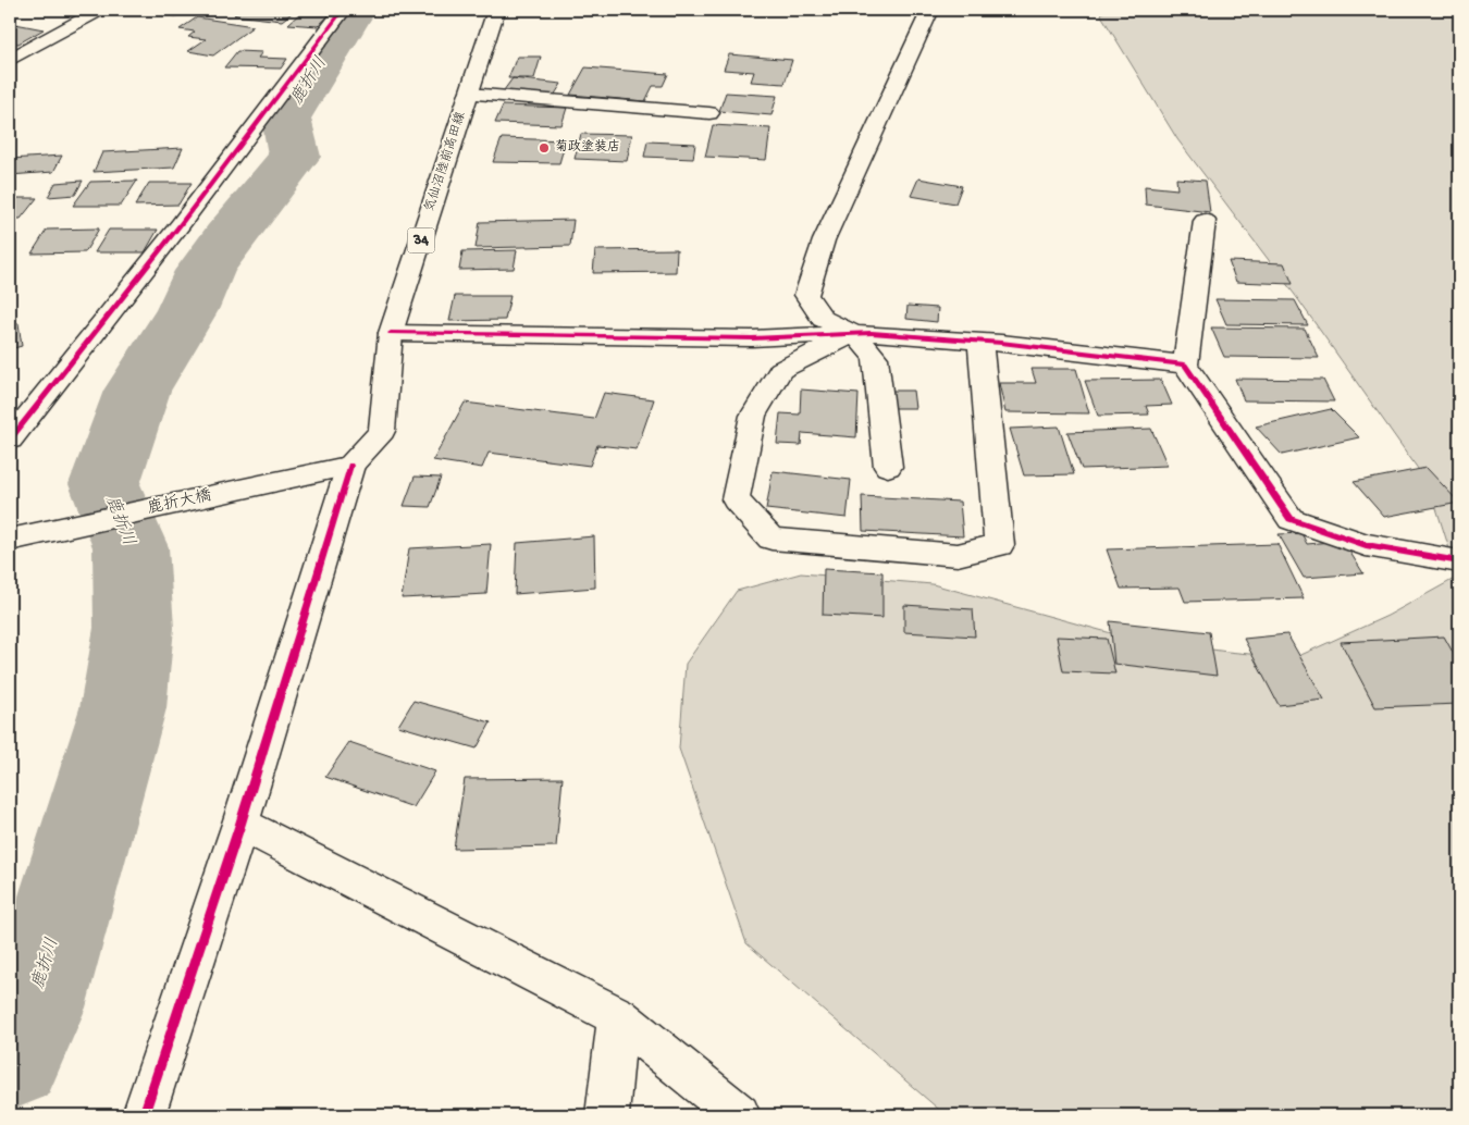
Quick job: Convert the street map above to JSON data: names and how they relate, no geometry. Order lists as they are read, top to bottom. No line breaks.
{"streets":{"street":["気仙沼陸前高田線","34","鹿折大橋"]},"crossings":[["気仙沼陸前高田線","鹿折大橋"]],"water":["鹿折川"],"places":["菊政塗装店"]}
